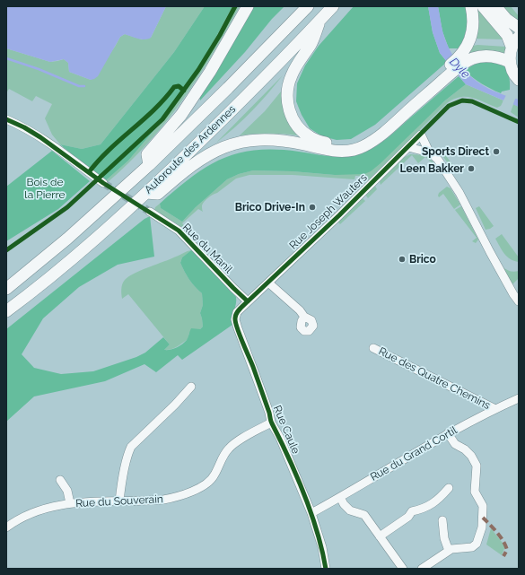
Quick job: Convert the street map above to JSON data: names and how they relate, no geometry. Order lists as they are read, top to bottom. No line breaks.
{"streets":{"highway":["Autoroute des Ardennes"],"street":["Rue Joseph Wauters","Rue du Manil","Rue des Quatre Chemins","Rue Caule","Rue du Grand Cortil","Rue du Souverain"]},"crossings":[["Rue Joseph Wauters","Rue du Manil"],["Rue Joseph Wauters","Rue Caule"],["Rue du Manil","Rue Caule"],["Rue des Quatre Chemins","Rue du Grand Cortil"],["Rue Caule","Rue du Grand Cortil"],["Rue Caule","Rue du Souverain"]],"water":["Dyle"],"parks":["Bois de la Pierre"],"places":["Sports Direct","Leen Bakker","Brico Drive-In","Brico"]}
